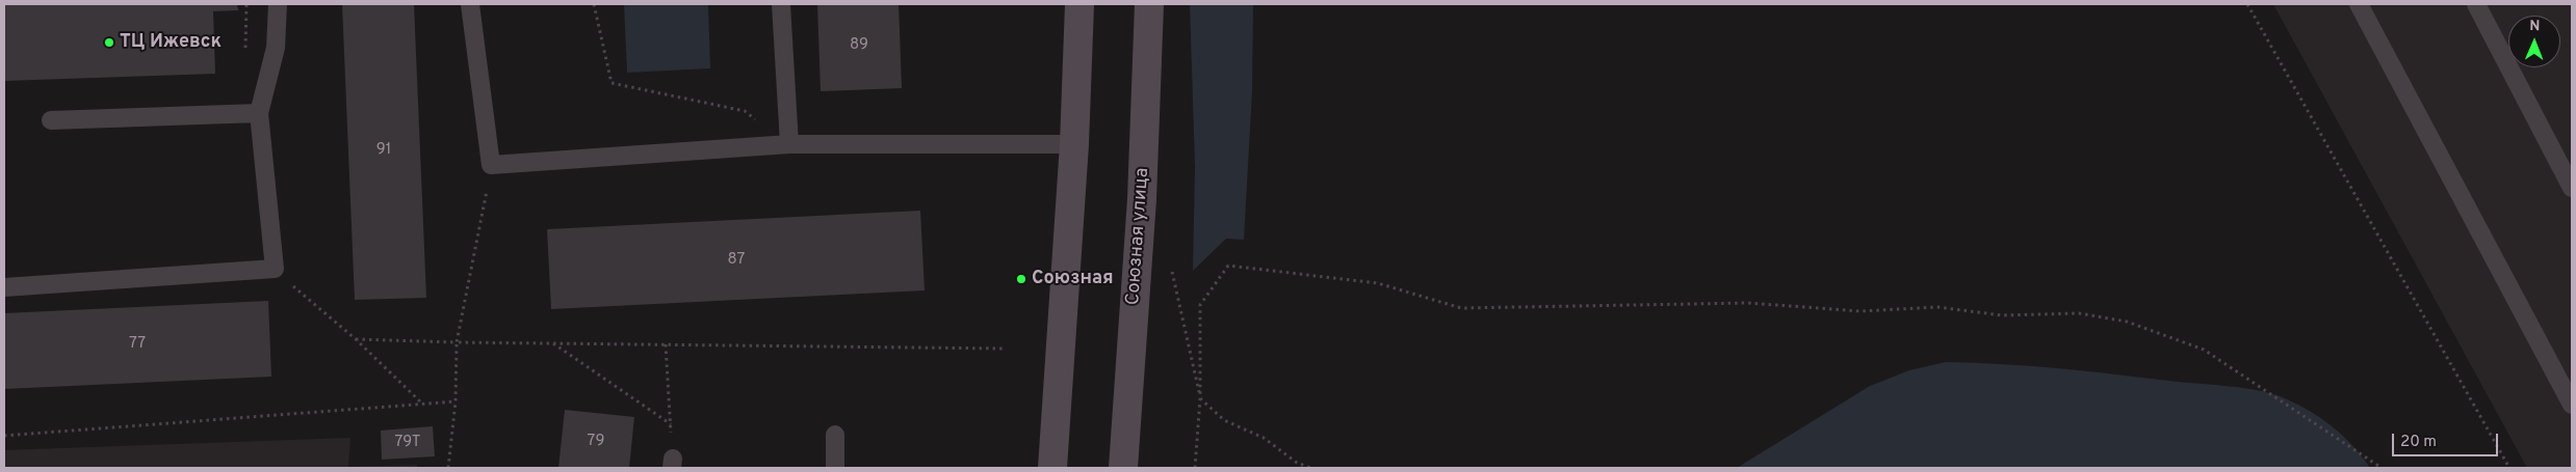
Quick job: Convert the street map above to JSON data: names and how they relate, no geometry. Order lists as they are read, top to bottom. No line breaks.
{"streets":{"main road":["Союзная улица"]},"places":["ТЦ Ижевск","Союзная"],"house_numbers":["89","91","87","77","79","79Т"],"scale_bar":"20 m","north":"top"}
